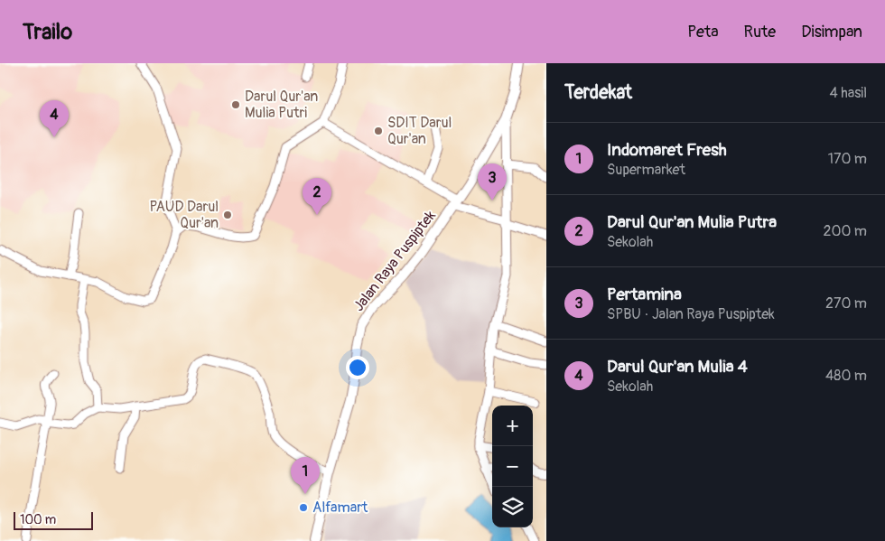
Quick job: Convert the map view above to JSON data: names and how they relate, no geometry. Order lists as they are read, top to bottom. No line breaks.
{"streets":{"main road":["Jalan Raya Puspiptek"]},"places":["Darul Qur'an Mulia Putri","SDIT Darul Qur'an","PAUD Darul Qur'an","Alfamart"],"scale_bar":"100 m","page":{"header":"Trailo","nav":["Peta","Rute","Disimpan"],"heading":["Terdekat","4 hasil"],"pins":["4","3","2","1"],"list":[{"mark":"1","name":"Indomaret Fresh","note":"Supermarket","value":"170 m"},{"mark":"2","name":"Darul Qur'an Mulia Putra","note":"Sekolah","value":"200 m"},{"mark":"3","name":"Pertamina","note":"SPBU · Jalan Raya Puspiptek","value":"270 m"},{"mark":"4","name":"Darul Qur'an Mulia 4","note":"Sekolah","value":"480 m"}],"map_buttons":["+","−"],"scale":"100 m"}}
